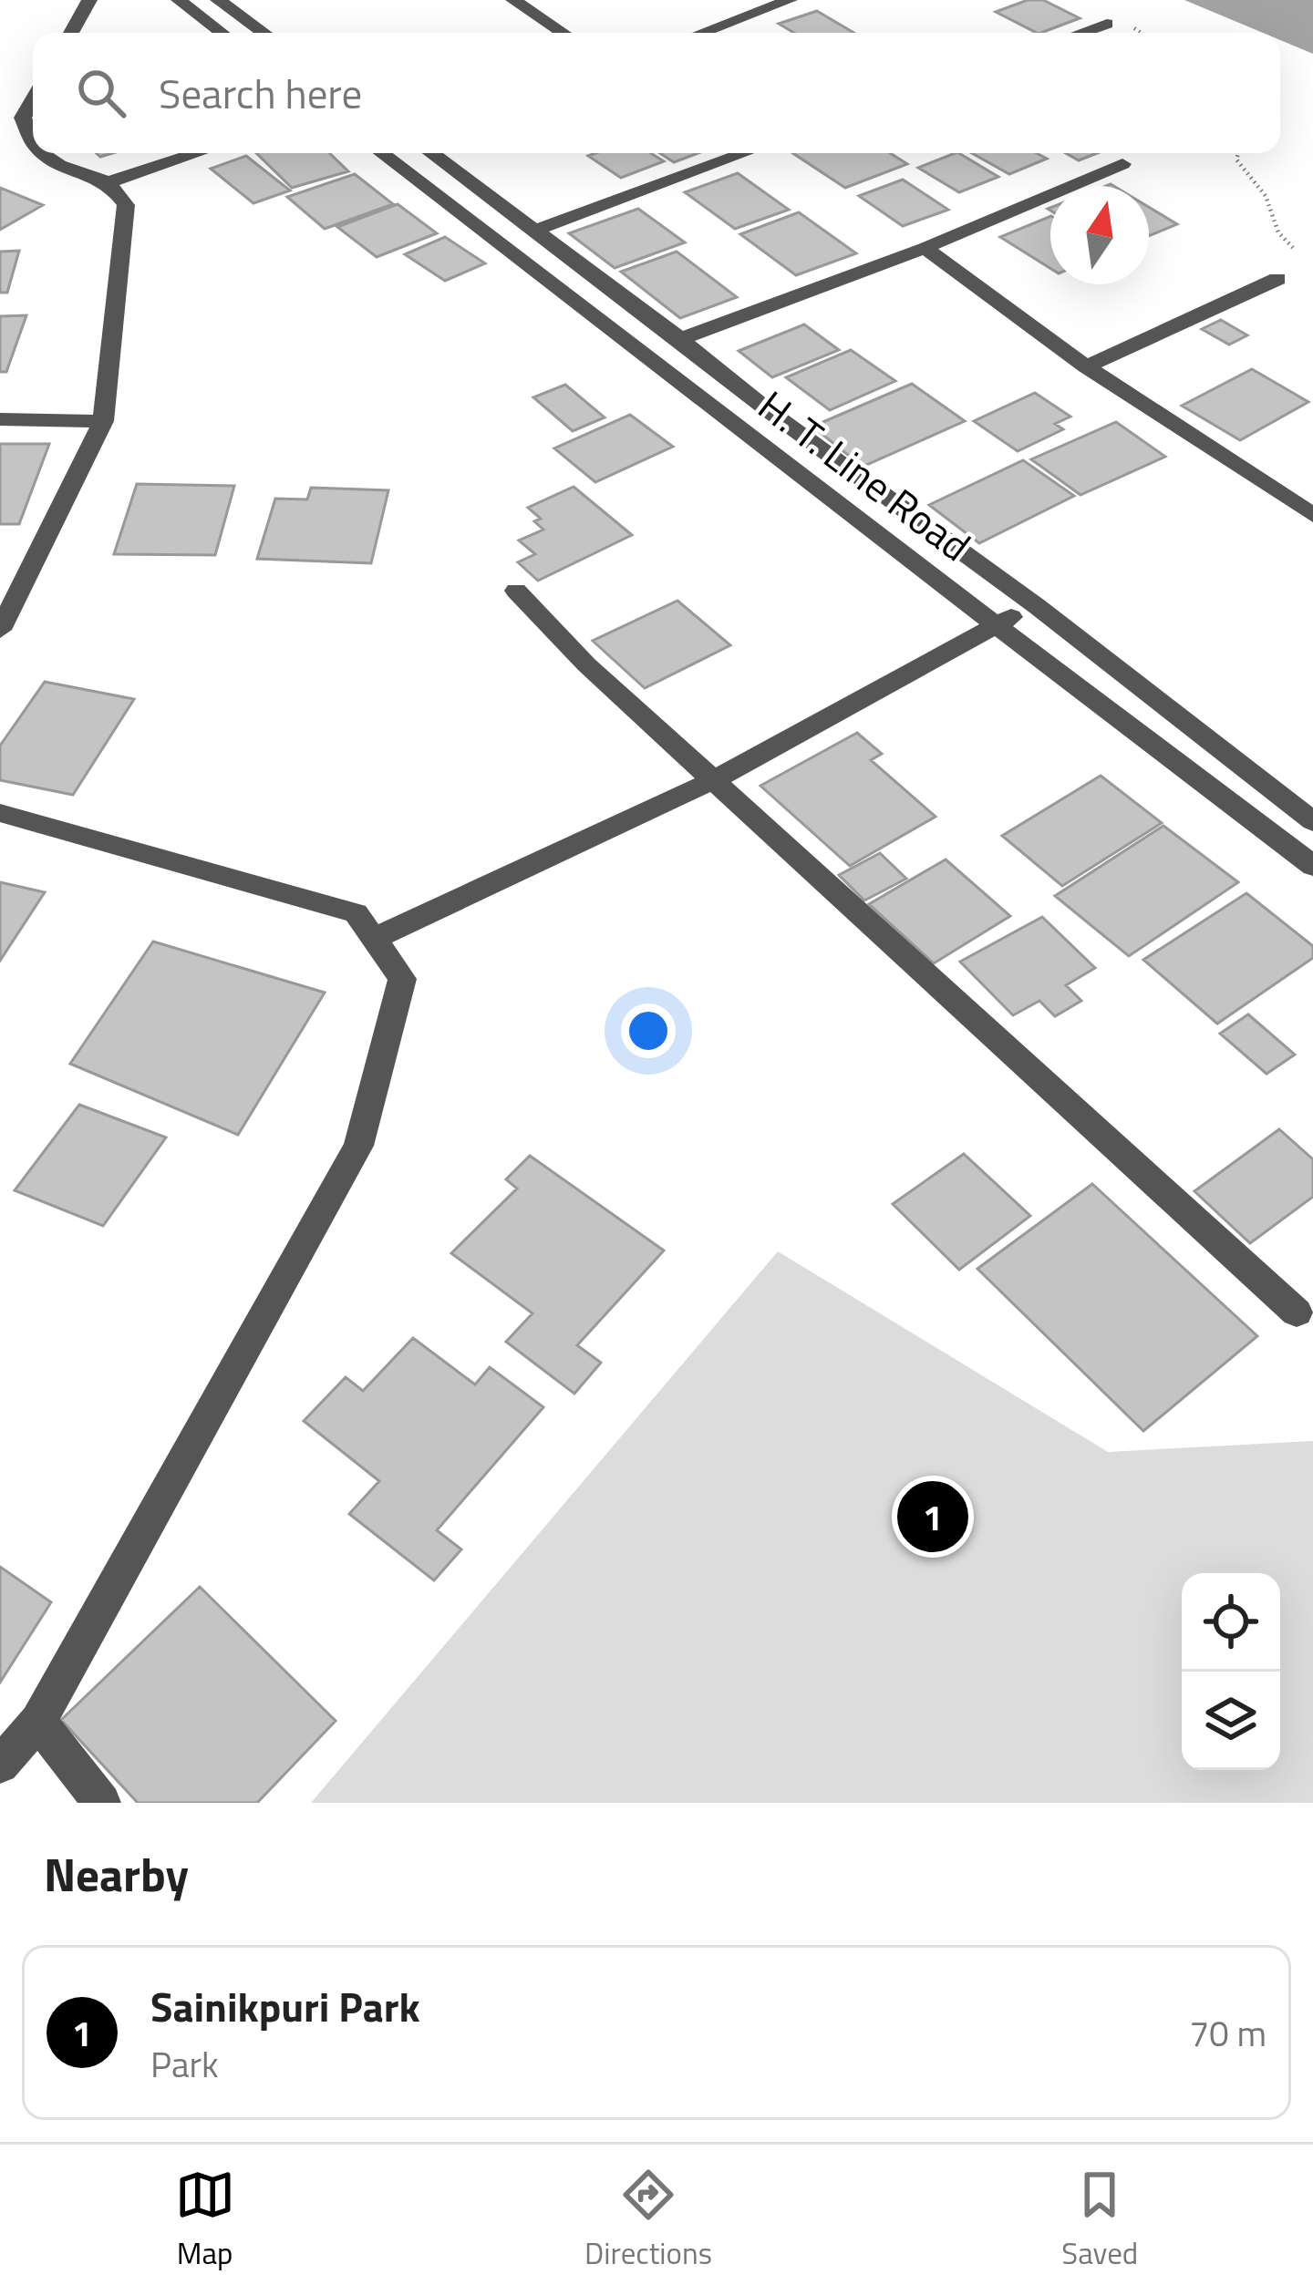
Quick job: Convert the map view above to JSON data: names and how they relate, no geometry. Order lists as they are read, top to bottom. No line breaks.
{"streets":{"street":["H. T. Line Road"]},"north":"top","page":{"search":"Search here","pins":"1","heading":"Nearby","list":[{"mark":"1","name":"Sainikpuri Park","note":"Park","value":"70 m"}],"nav":["Map","Directions","Saved"]}}
